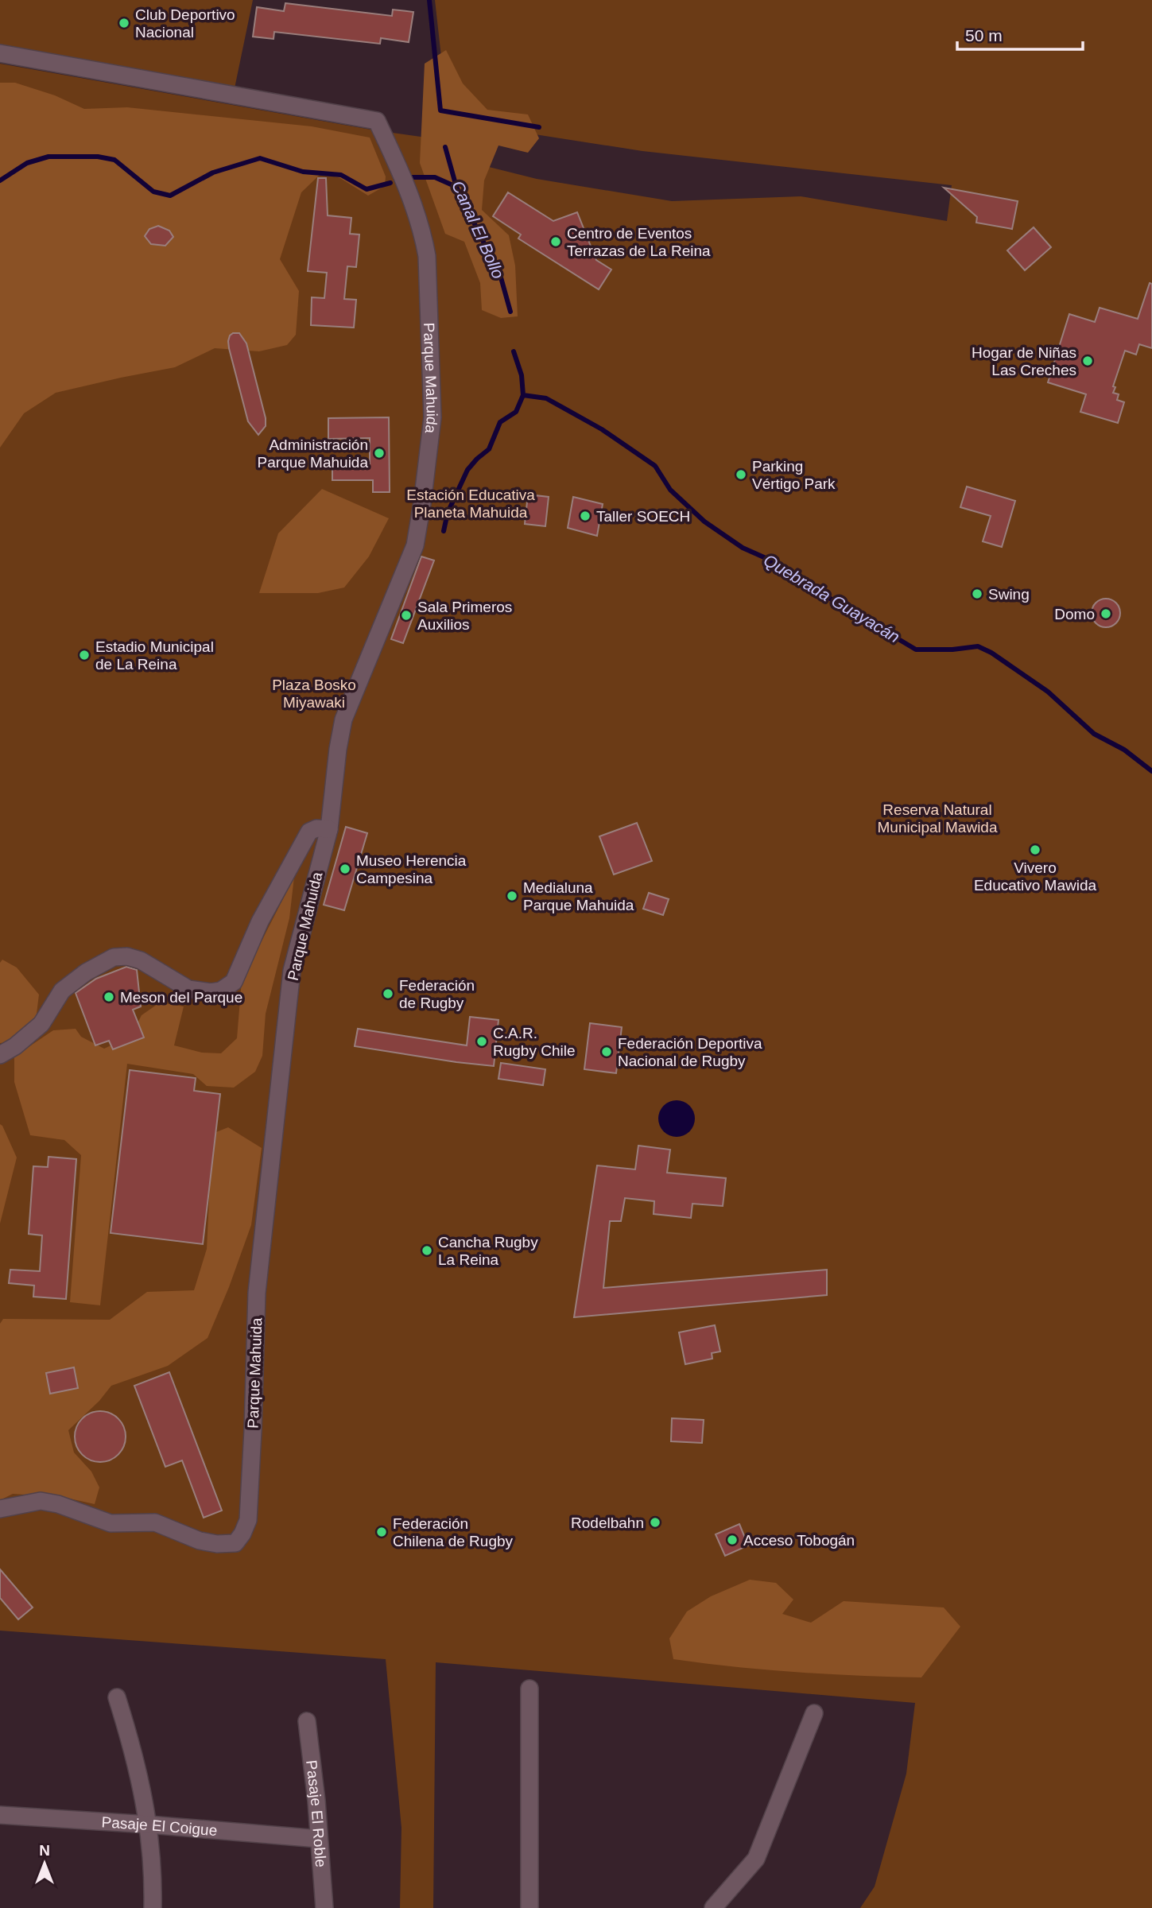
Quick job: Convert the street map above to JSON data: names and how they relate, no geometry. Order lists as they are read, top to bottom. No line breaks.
{"streets":{"street":["Parque Mahuida","Pasaje El Roble","Pasaje El Coigue"]},"crossings":[["Pasaje El Roble","Pasaje El Coigue"]],"water":["Canal El Bollo","Quebrada Guayacán"],"parks":["Estación Educativa Planeta Mahuida","Plaza Bosko Miyawaki","Reserva Natural Municipal Mawida"],"places":["Club Deportivo Nacional","Centro de Eventos Terrazas de La Reina","Hogar de Niñas Las Creches","Administración Parque Mahuida","Parking Vértigo Park","Taller SOECH","Swing","Domo","Sala Primeros Auxilios","Estadio Municipal de La Reina","Vivero Educativo Mawida","Museo Herencia Campesina","Medialuna Parque Mahuida","Federación de Rugby","Meson del Parque","C.A.R. Rugby Chile","Federación Deportiva Nacional de Rugby","Cancha Rugby La Reina","Rodelbahn","Federación Chilena de Rugby","Acceso Tobogán"],"scale_bar":"50 m","north":"top"}
